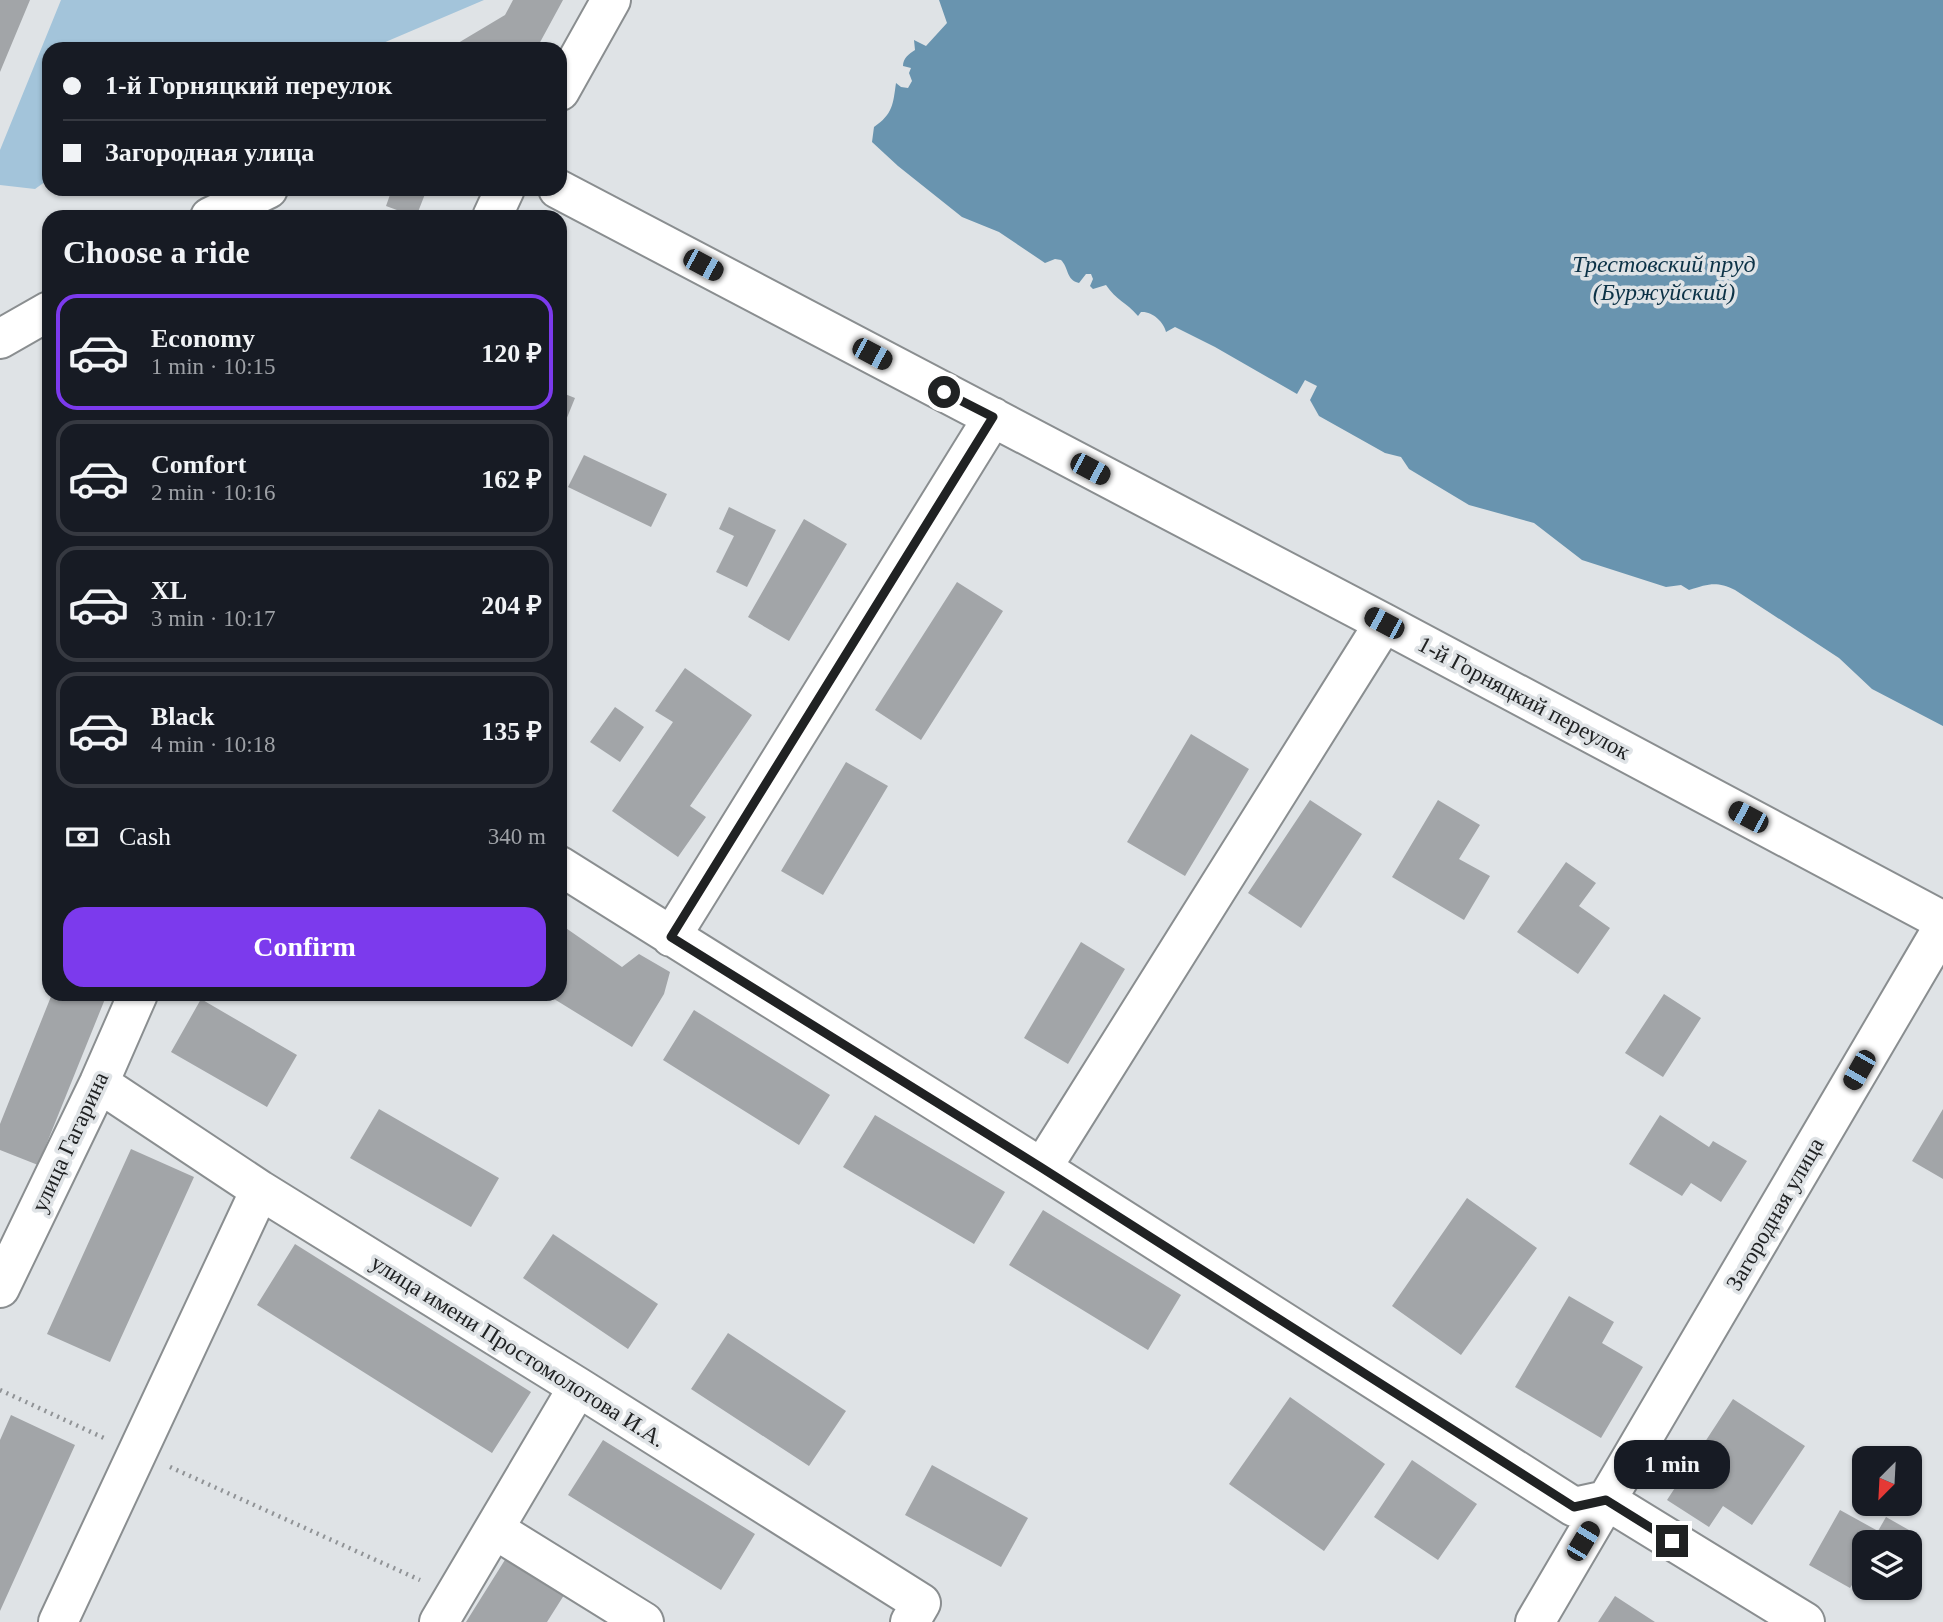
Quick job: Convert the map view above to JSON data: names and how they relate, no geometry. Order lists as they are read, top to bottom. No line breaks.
{"streets":{"street":["1-й Горняцкий переулок","улица Гагарина","Загородная улица","улица имени Простомолотова И.А."]},"crossings":[["улица Гагарина","улица имени Простомолотова И.А."]],"water":["Трестовский пруд (Буржуйский)"],"north":"bottom left","page":{"banner":["1-й Горняцкий переулок","Загородная улица"],"heading":"Choose a ride","list":[{"name":"Economy","note":"1 min · 10:15","value":"120 ₽"},{"name":"Comfort","note":"2 min · 10:16","value":"162 ₽"},{"name":"XL","note":"3 min · 10:17","value":"204 ₽"},{"name":"Black","note":"4 min · 10:18","value":"135 ₽"}],"pay":["Cash","340 m"],"buttons":"Confirm","bubble":"1 min"}}
